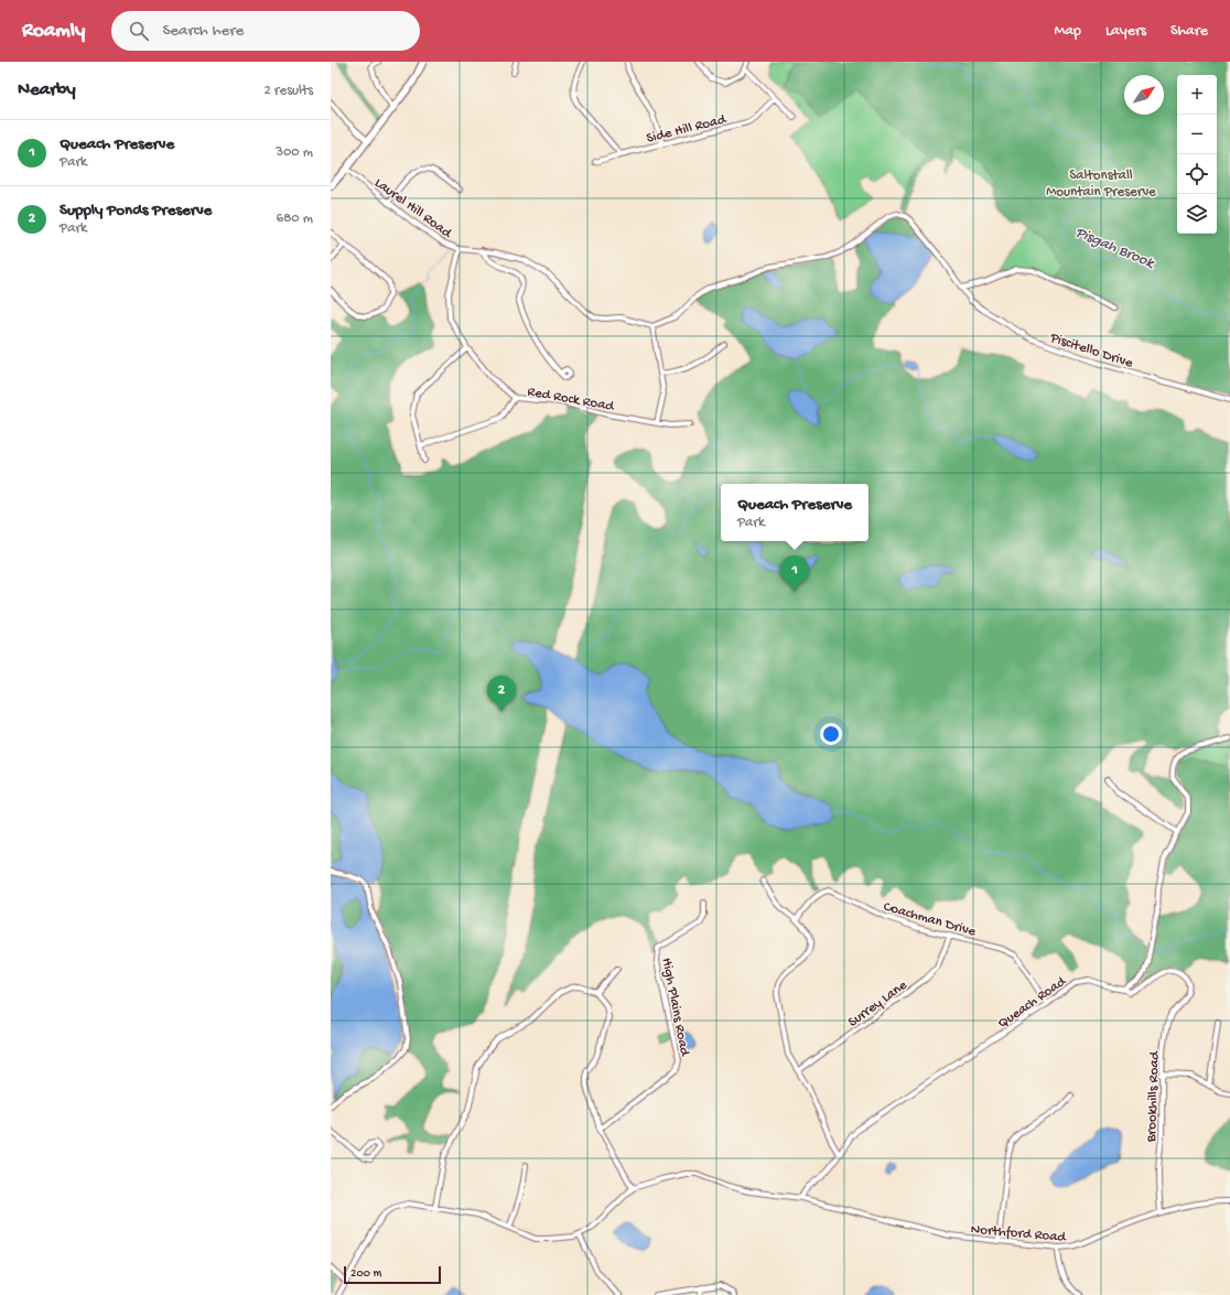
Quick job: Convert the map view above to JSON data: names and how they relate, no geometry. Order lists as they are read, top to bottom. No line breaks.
{"streets":{"street":["Side Hill Road","Laurel Hill Road","Piscitello Drive","Red Rock Road","Coachman Drive","Queach Road","Surrey Lane","High Plains Road","Brookhills Road","Northford Road"]},"crossings":[["Laurel Hill Road","Red Rock Road"],["Coachman Drive","Queach Road"],["Coachman Drive","Surrey Lane"],["Queach Road","Brookhills Road"],["Queach Road","Northford Road"],["Brookhills Road","Northford Road"]],"water":["Pisgah Brook"],"parks":["Saltonstall Mountain Preserve"],"scale_bar":"200 m","north":"top right","page":{"header":"Roamly","search":"Search here","nav":["Map","Layers","Share"],"heading":["Nearby","2 results"],"map_buttons":["+","−"],"list":[{"mark":"1","name":"Queach Preserve","note":"Park","value":"300 m"},{"mark":"2","name":"Supply Ponds Preserve","note":"Park","value":"680 m"}],"popup":["Queach Preserve","Park"],"pins":["1","2"],"scale":"200 m"}}
